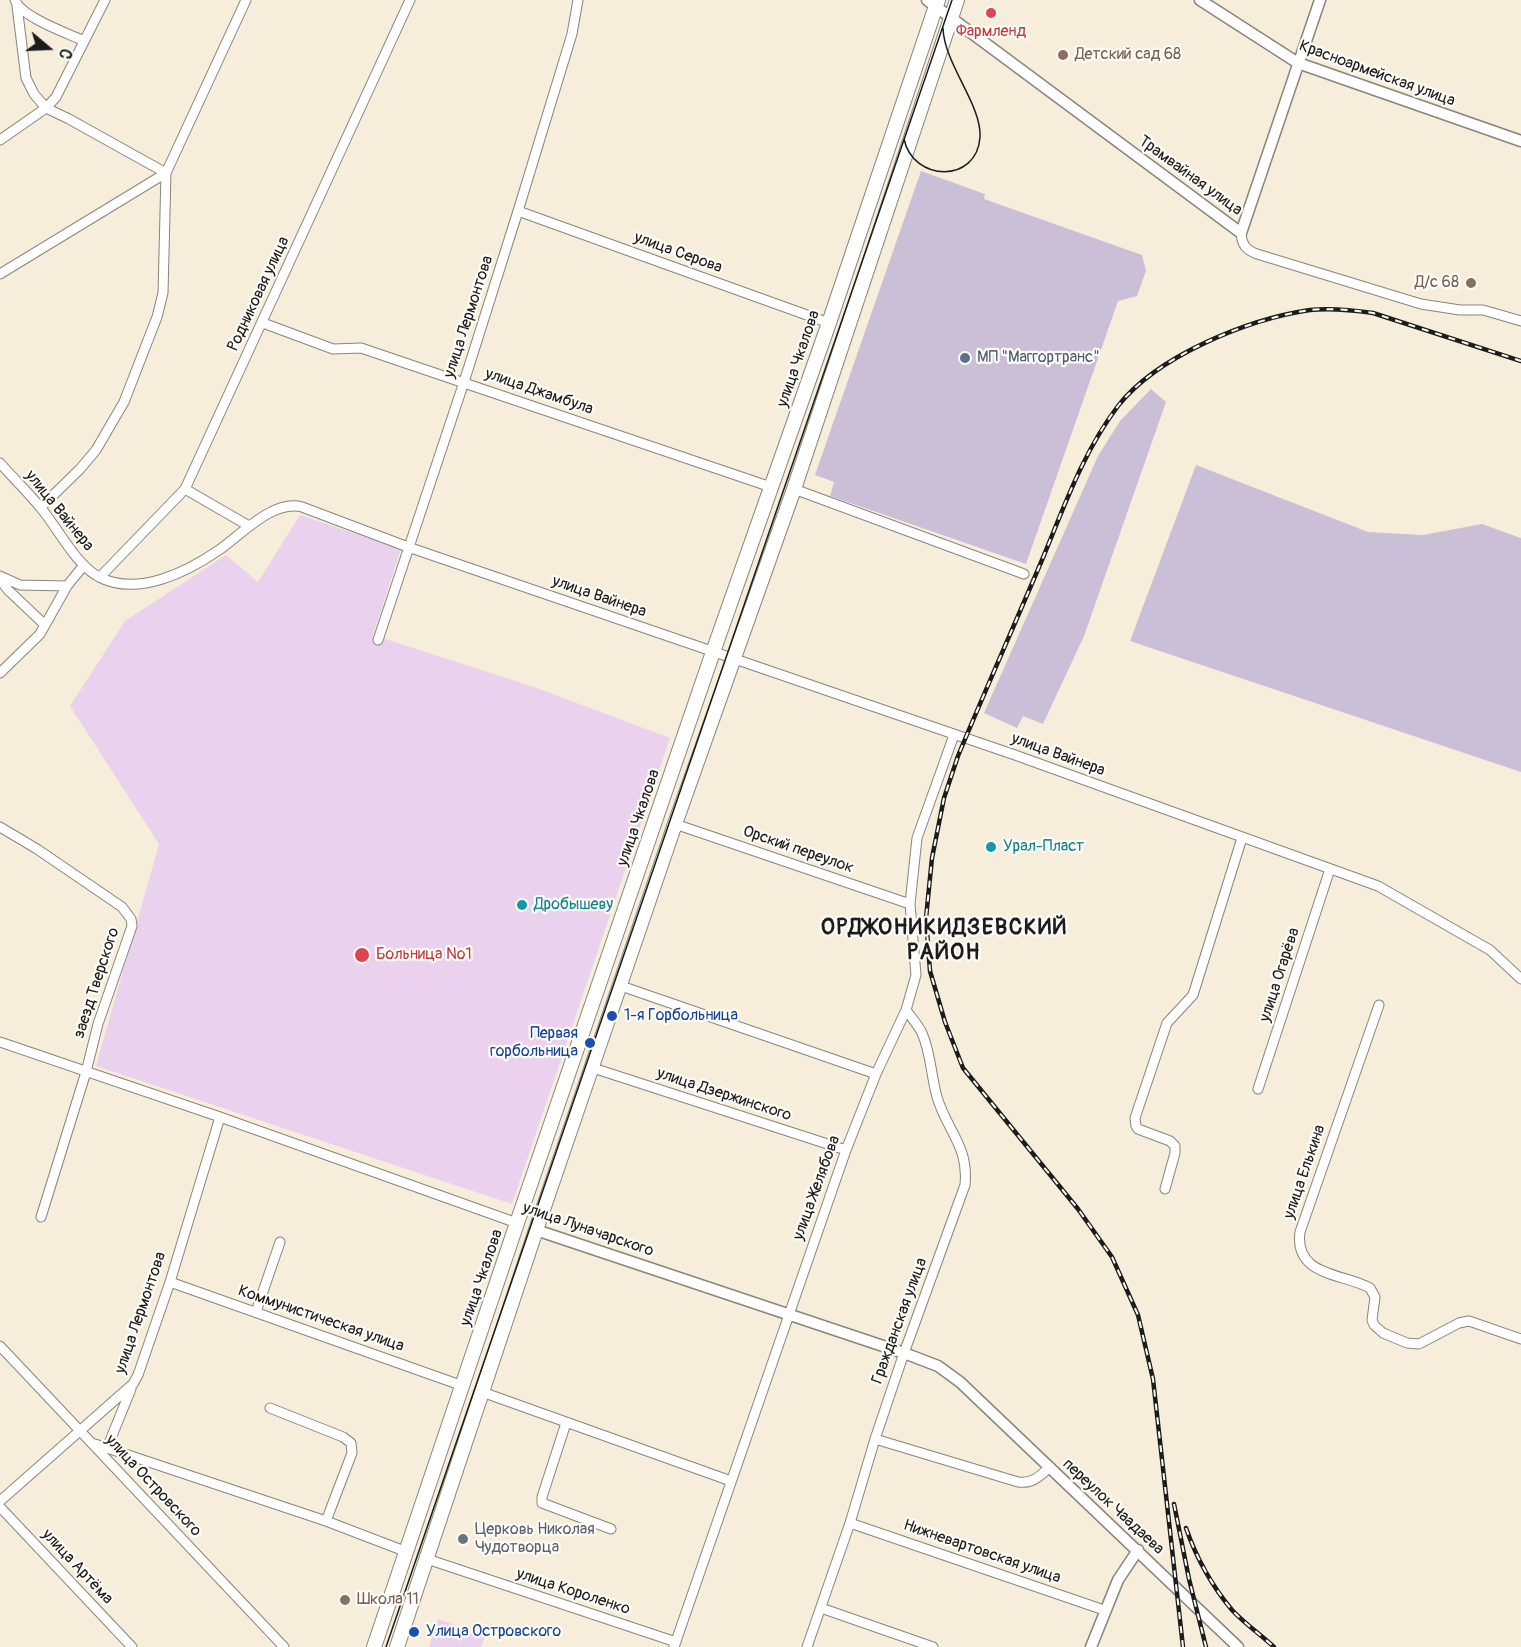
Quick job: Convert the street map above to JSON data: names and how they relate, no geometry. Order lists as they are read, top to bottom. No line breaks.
{"streets":{"main road":["улица Чкалова","улица Луначарского"],"street":["Красноармейская улица","Трамвайная улица","улица Серова","Родниковая улица","улица Лермонтова","улица Джамбула","улица Вайнера","Орский переулок","улица Огарёва","заезд Тверского","улица Дзержинского","улица Елькина","улица Желябова","Коммунистическая улица","Гражданская улица","улица Островского","переулок Чаадаева","Нижневартовская улица","улица Артёма","улица Короленко"]},"crossings":[["Трамвайная улица","улица Чкалова"],["улица Серова","улица Лермонтова"],["улица Серова","улица Чкалова"],["Родниковая улица","улица Джамбула"],["Родниковая улица","улица Вайнера"],["улица Лермонтова","улица Джамбула"],["улица Лермонтова","улица Вайнера"],["улица Лермонтова","улица Луначарского"],["улица Лермонтова","Коммунистическая улица"],["улица Лермонтова","улица Островского"],["улица Чкалова","улица Джамбула"],["улица Чкалова","улица Вайнера"],["улица Чкалова","улица Луначарского"],["улица Чкалова","Коммунистическая улица"],["улица Вайнера","улица Огарёва"],["улица Вайнера","улица Желябова"],["Орский переулок","улица Желябова"],["заезд Тверского","улица Луначарского"],["улица Дзержинского","улица Желябова"],["улица Желябова","улица Луначарского"],["улица Желябова","Гражданская улица"],["улица Желябова","улица Короленко"],["улица Луначарского","Гражданская улица"],["улица Луначарского","переулок Чаадаева"],["Гражданская улица","переулок Чаадаева"],["Гражданская улица","Нижневартовская улица"]],"districts":["ОРДЖОНИКИДЗЕВСКИЙ РАЙОН"],"places":["Фармленд","Детский сад 68","Д/с 68","МП \"Маггортранс\"","Урал-Пласт","Дробышеву","Больница №1","1-я Горбольница","Первая горбольница","Церковь Николая Чудотворца","Школа 11","Улица Островского"],"north":"right"}
